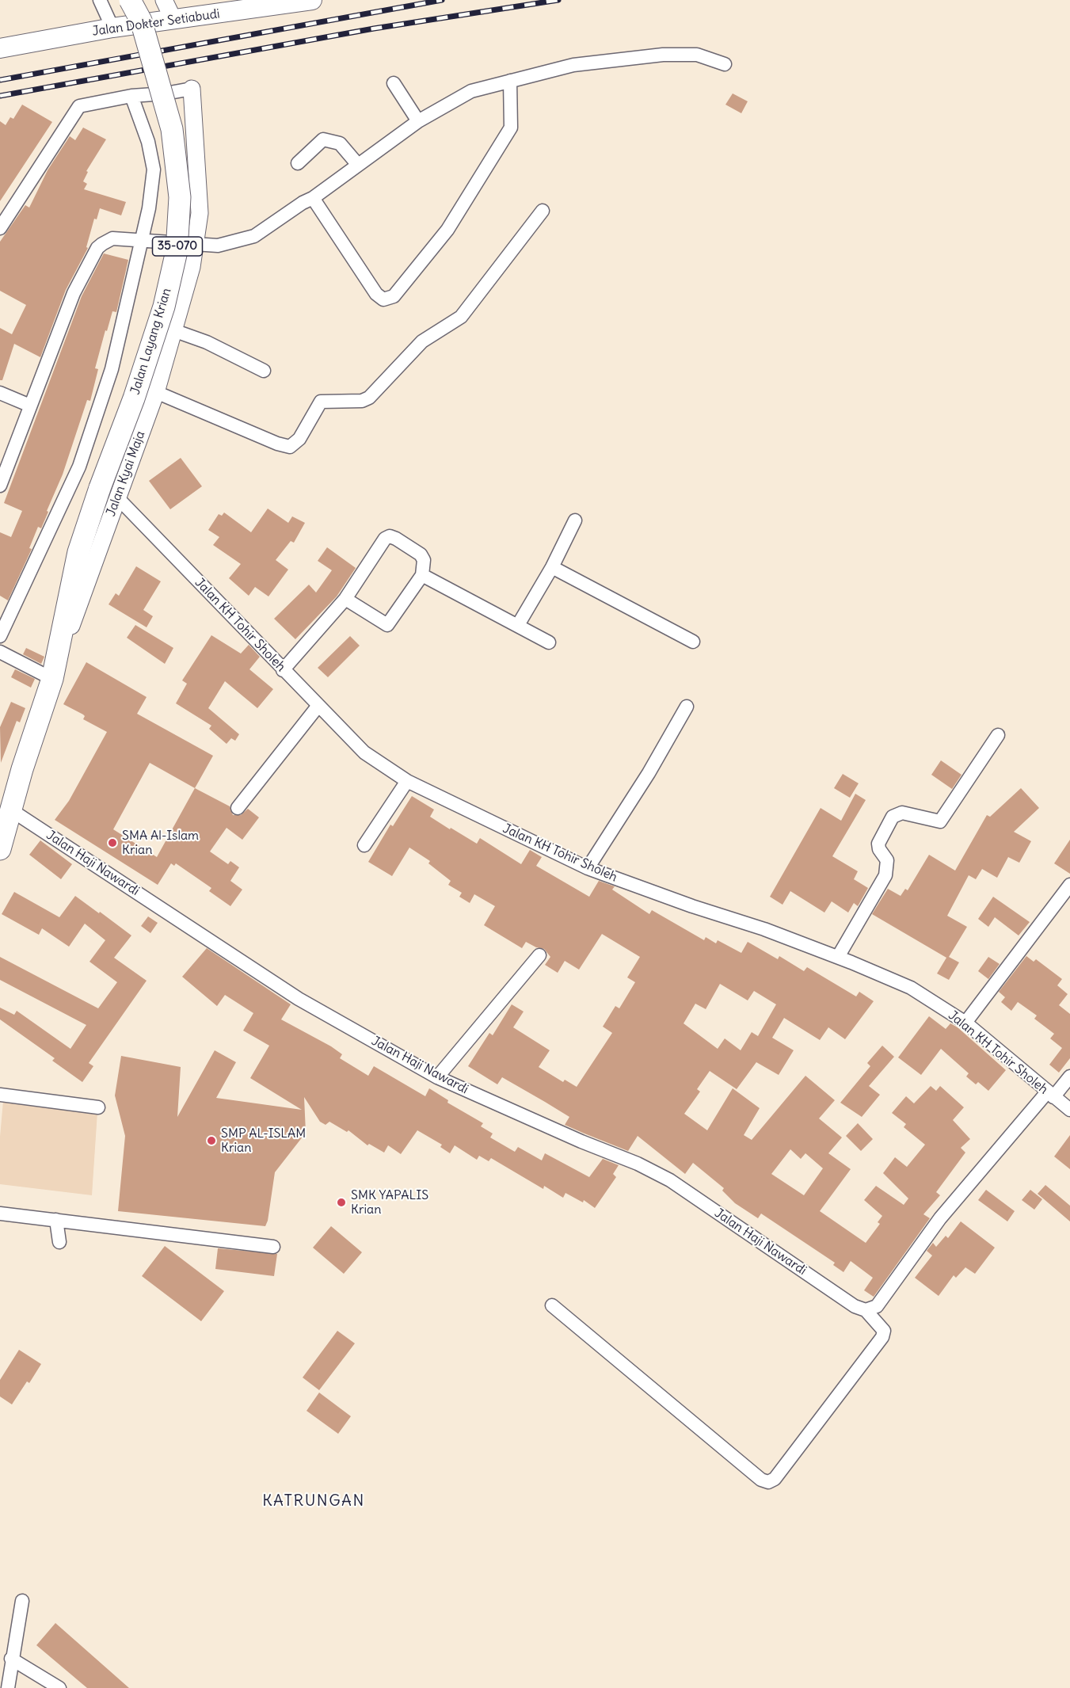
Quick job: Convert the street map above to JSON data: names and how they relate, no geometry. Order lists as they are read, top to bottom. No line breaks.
{"streets":{"main road":["Jalan Dokter Setiabudi","35-070","Jalan Layang Krian"],"street":["Jalan Kyai Maja","Jalan KH Tohir Sholeh","Jalan Haji Nawardi"]},"crossings":[["35-070","Jalan Layang Krian"],["35-070","Jalan Haji Nawardi"],["Jalan Layang Krian","Jalan Kyai Maja"],["Jalan Layang Krian","Jalan KH Tohir Sholeh"],["Jalan Kyai Maja","Jalan KH Tohir Sholeh"]],"districts":["KATRUNGAN"],"places":["SMA Al-Islam Krian","SMP AL-ISLAM Krian","SMK YAPALIS Krian"]}
